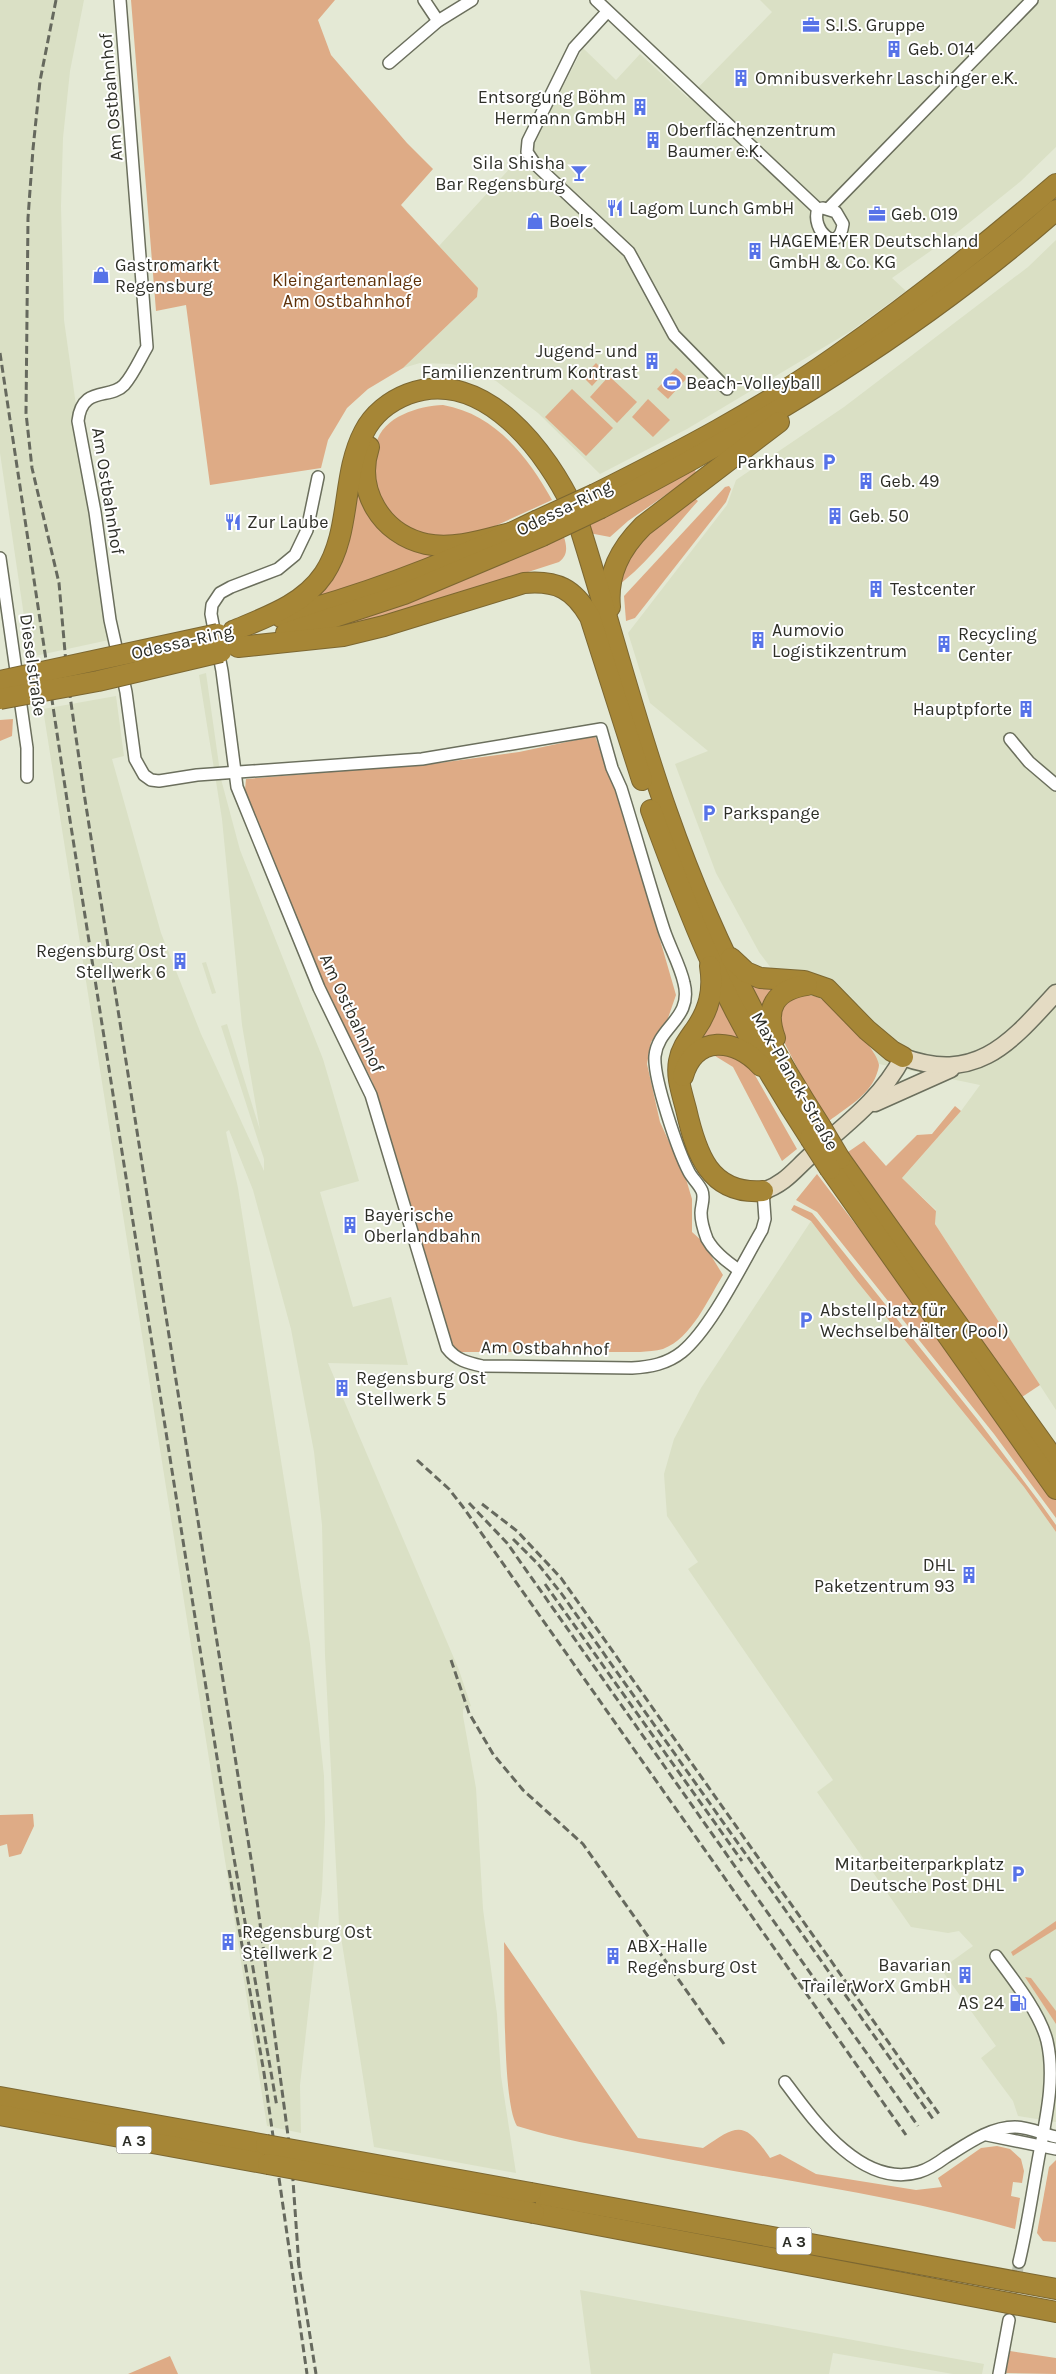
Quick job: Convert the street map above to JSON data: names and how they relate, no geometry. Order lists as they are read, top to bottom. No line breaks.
{"streets":{"highway":["Odessa-Ring","Max-Planck-Straße","A 3"],"street":["Am Ostbahnhof","Dieselstraße"]},"parks":["Kleingartenanlage Am Ostbahnhof"],"places":{"office":["S.I.S. Gruppe","Geb. O19"],"building":["Geb. O14","Omnibusverkehr Laschinger e.K.","Entsorgung Böhm Hermann GmbH","Oberflächenzentrum Baumer e.K.","HAGEMEYER Deutschland GmbH & Co. KG","Jugend- und Familienzentrum Kontrast","Geb. 49","Geb. 50","Testcenter","Aumovio Logistikzentrum","Recycling Center","Hauptpforte","Regensburg Ost Stellwerk 6","Bayerische Oberlandbahn","Regensburg Ost Stellwerk 5","DHL Paketzentrum 93","Regensburg Ost Stellwerk 2","ABX-Halle Regensburg Ost","Bavarian TrailerWorX GmbH"],"bar":["Sila Shisha Bar Regensburg"],"restaurant":["Lagom Lunch GmbH","Zur Laube"],"shop":["Boels","Gastromarkt Regensburg"],"sports":["Beach-Volleyball"],"parking":["Parkhaus","Parkspange","Abstellplatz für Wechselbehälter (Pool)","Mitarbeiterparkplatz Deutsche Post DHL"],"fuel station":["AS 24"]}}
